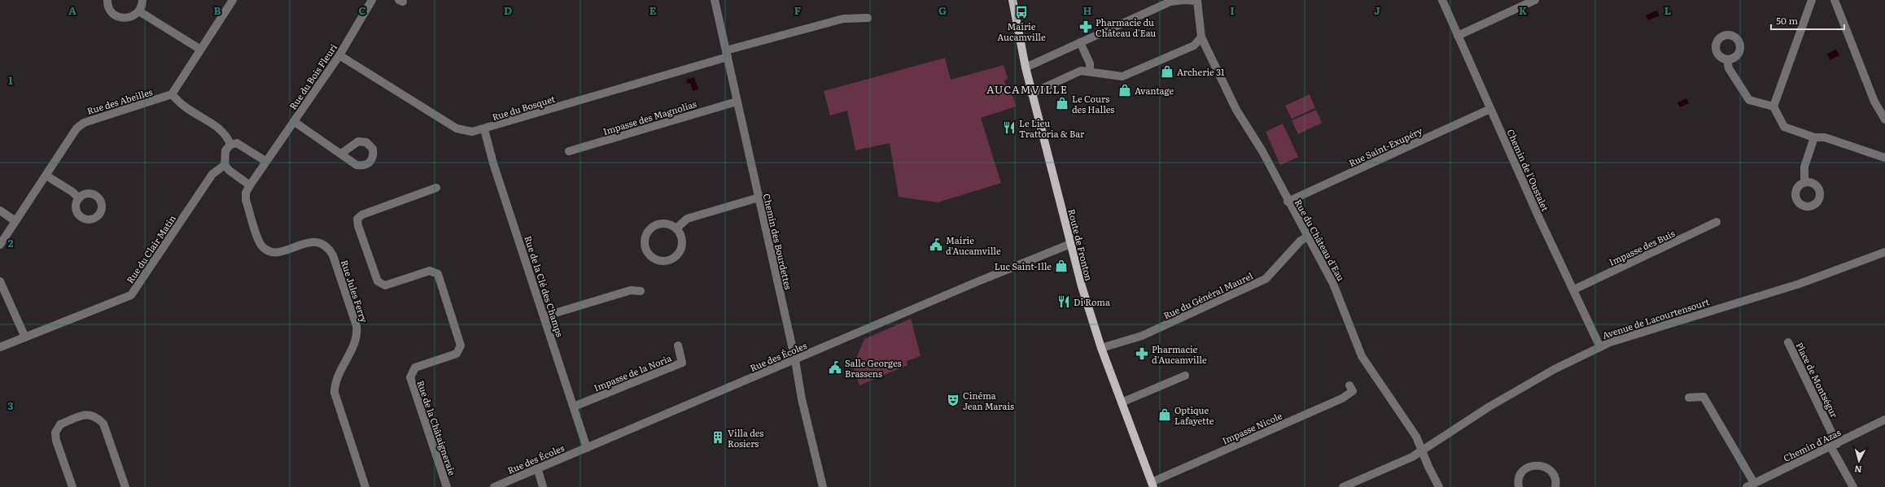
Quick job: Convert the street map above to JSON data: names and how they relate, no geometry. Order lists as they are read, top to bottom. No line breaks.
{"streets":{"main road":["Route de Fronton"],"street":["Rue du Bois Fleuri","Rue des Abeilles","Rue du Bosquet","Impasse des Magnolias","Rue Saint-Exupéry","Chemin de l'Oustalet","Rue du Château d'Eau","Chemin des Bourdettes","Impasse des Buis","Rue du Clair Matin","Rue de la Clé des Champs","Rue Jules Ferry","Rue du Général Maurel","Avenue de Lacourtensourt","Rue des Écoles","Impasse de la Noria","Place de Montségur","Rue de la Châtaigneraie","Impasse Nicole","Chemin d'Azas"]},"crossings":[["Rue du Bois Fleuri","Rue du Bosquet"],["Rue du Bois Fleuri","Rue Jules Ferry"],["Rue du Bosquet","Chemin des Bourdettes"],["Rue du Bosquet","Rue de la Clé des Champs"],["Impasse des Magnolias","Chemin des Bourdettes"],["Rue Saint-Exupéry","Chemin de l'Oustalet"],["Rue Saint-Exupéry","Rue du Château d'Eau"],["Chemin de l'Oustalet","Impasse des Buis"],["Chemin de l'Oustalet","Avenue de Lacourtensourt"],["Rue du Château d'Eau","Rue du Général Maurel"],["Rue du Château d'Eau","Avenue de Lacourtensourt"],["Chemin des Bourdettes","Rue des Écoles"],["Route de Fronton","Rue du Général Maurel"],["Route de Fronton","Rue des Écoles"],["Route de Fronton","Impasse Nicole"],["Rue de la Clé des Champs","Rue des Écoles"],["Rue de la Clé des Champs","Impasse de la Noria"],["Place de Montségur","Chemin d'Azas"]],"districts":["AUCAMVILLE"],"places":{"bus stop":["Mairie Aucamville"],"pharmacy":["Pharmacie du Château d'Eau","Pharmacie d'Aucamville"],"shop":["Archerie 31","Avantage","Le Cours des Halles","Luc Saint-Ille","Optique Lafayette"],"restaurant":["Le Lieu Trattoria & Bar","Di Roma"],"public building":["Mairie d'Aucamville","Salle Georges Brassens"],"theatre":["Cinéma Jean Marais"],"building":["Villa des Rosiers"]},"scale_bar":"50 m","north":"bottom","grid":{"columns":["A","B","C","D","E","F","G","H","I","J","K","L"],"rows":["1","2","3"]}}
